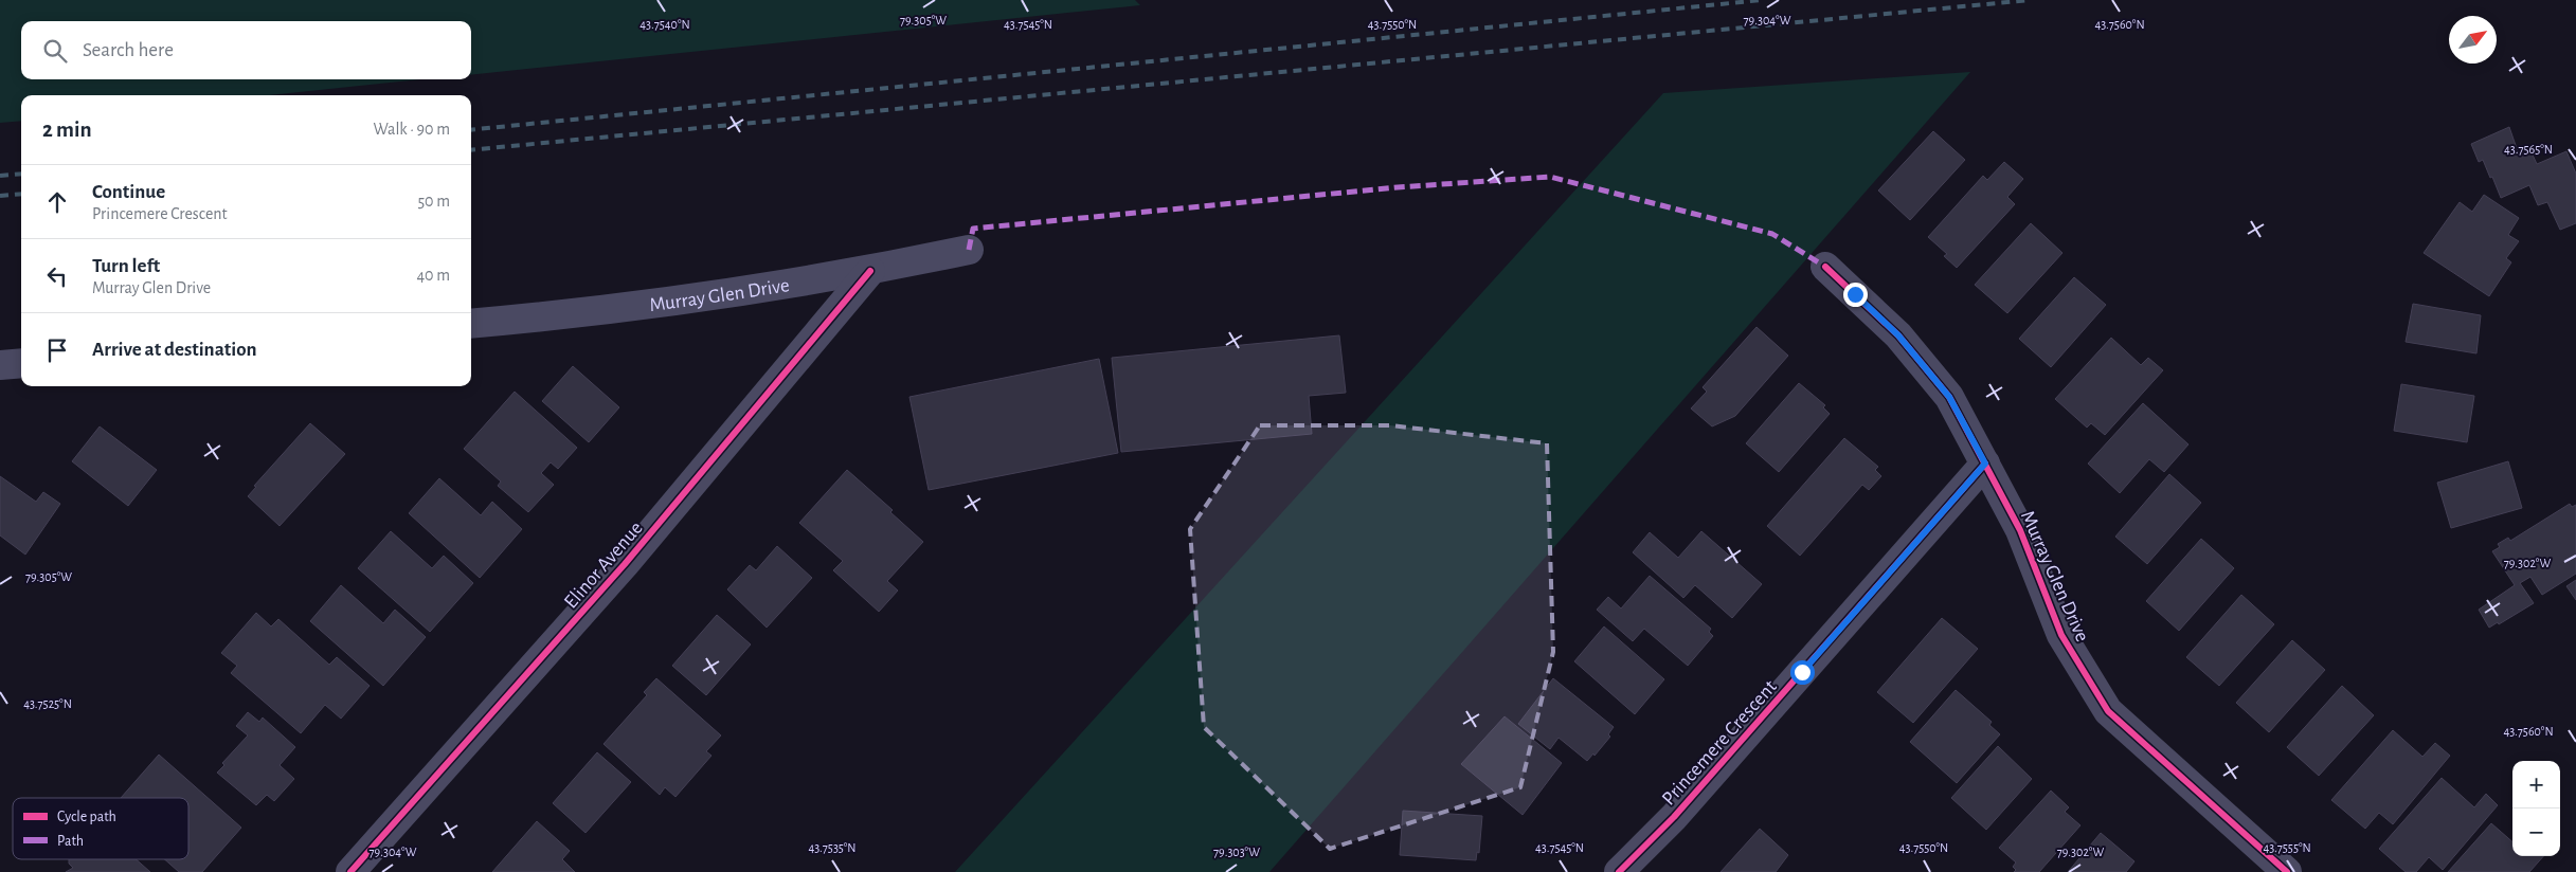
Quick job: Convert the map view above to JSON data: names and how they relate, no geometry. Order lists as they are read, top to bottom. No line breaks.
{"streets":{"street":["Murray Glen Drive","Elinor Avenue","Princemere Crescent"]},"crossings":[["Murray Glen Drive","Elinor Avenue"],["Murray Glen Drive","Princemere Crescent"]],"legend":["Cycle path","Path"],"north":"top right","page":{"search":"Search here","heading":["2 min","Walk · 90 m"],"list":[["Continue","Princemere Crescent","50 m"],["Turn left","Murray Glen Drive","40 m"],"Arrive at destination"],"map_buttons":["+","−"]},"coordinates":["79.305°W","79.304°W","43.7560°N","43.7540°N","43.7545°N","43.7550°N","43.7565°N","79.302°W","43.7525°N","43.7535°N","43.7555°N","79.303°W"]}
